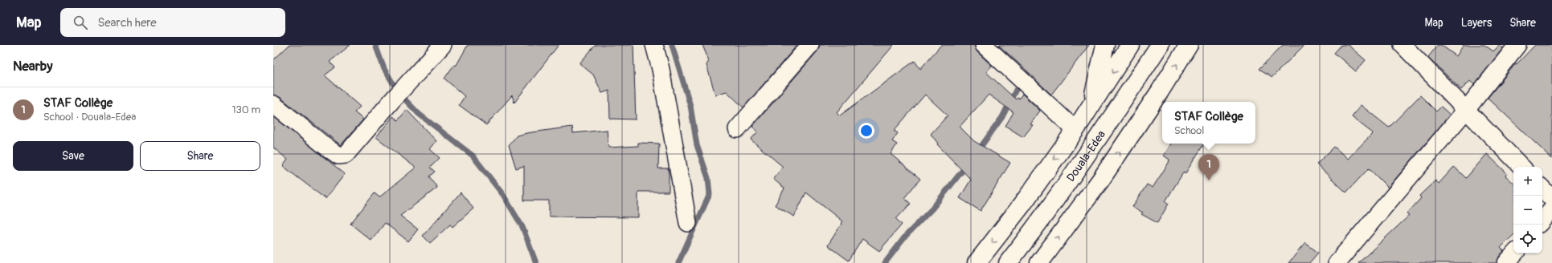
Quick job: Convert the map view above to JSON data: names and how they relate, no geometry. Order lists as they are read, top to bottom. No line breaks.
{"streets":{"main road":["Douala-Edea"]},"page":{"header":"Map","search":"Search here","nav":["Map","Layers","Share"],"heading":"Nearby","list":[{"mark":"1","name":"STAF Collège","note":"School · Douala-Edea","value":"130 m"}],"popup":["STAF Collège","School"],"buttons":["Save","Share"],"pins":"1","map_buttons":["+","−"]}}
